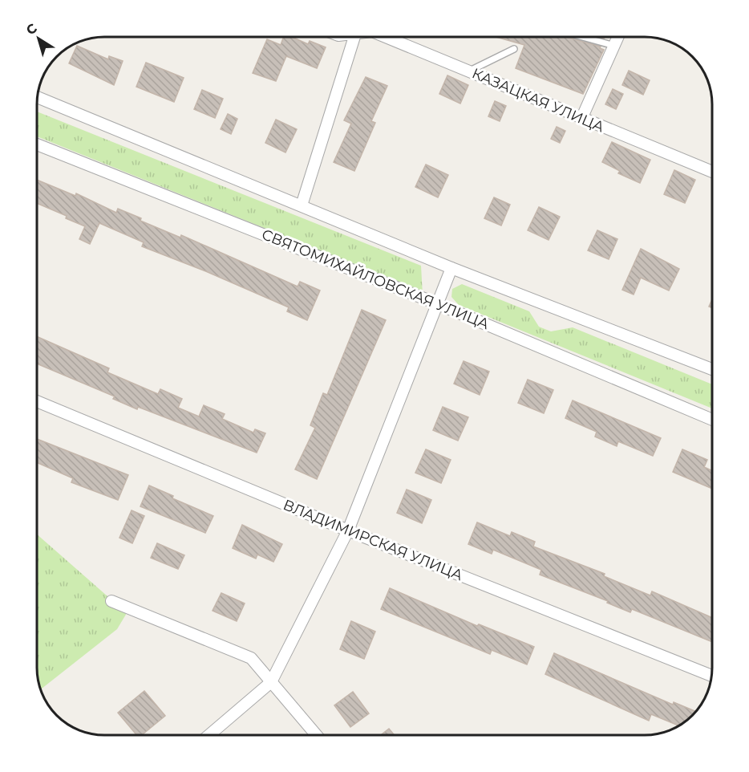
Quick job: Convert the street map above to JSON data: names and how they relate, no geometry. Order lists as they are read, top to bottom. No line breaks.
{"streets":{"street":["КАЗАЦКАЯ УЛИЦА","СВЯТОМИХАЙЛОВСКАЯ УЛИЦА","ВЛАДИМИРСКАЯ УЛИЦА"]},"north":"top left"}
